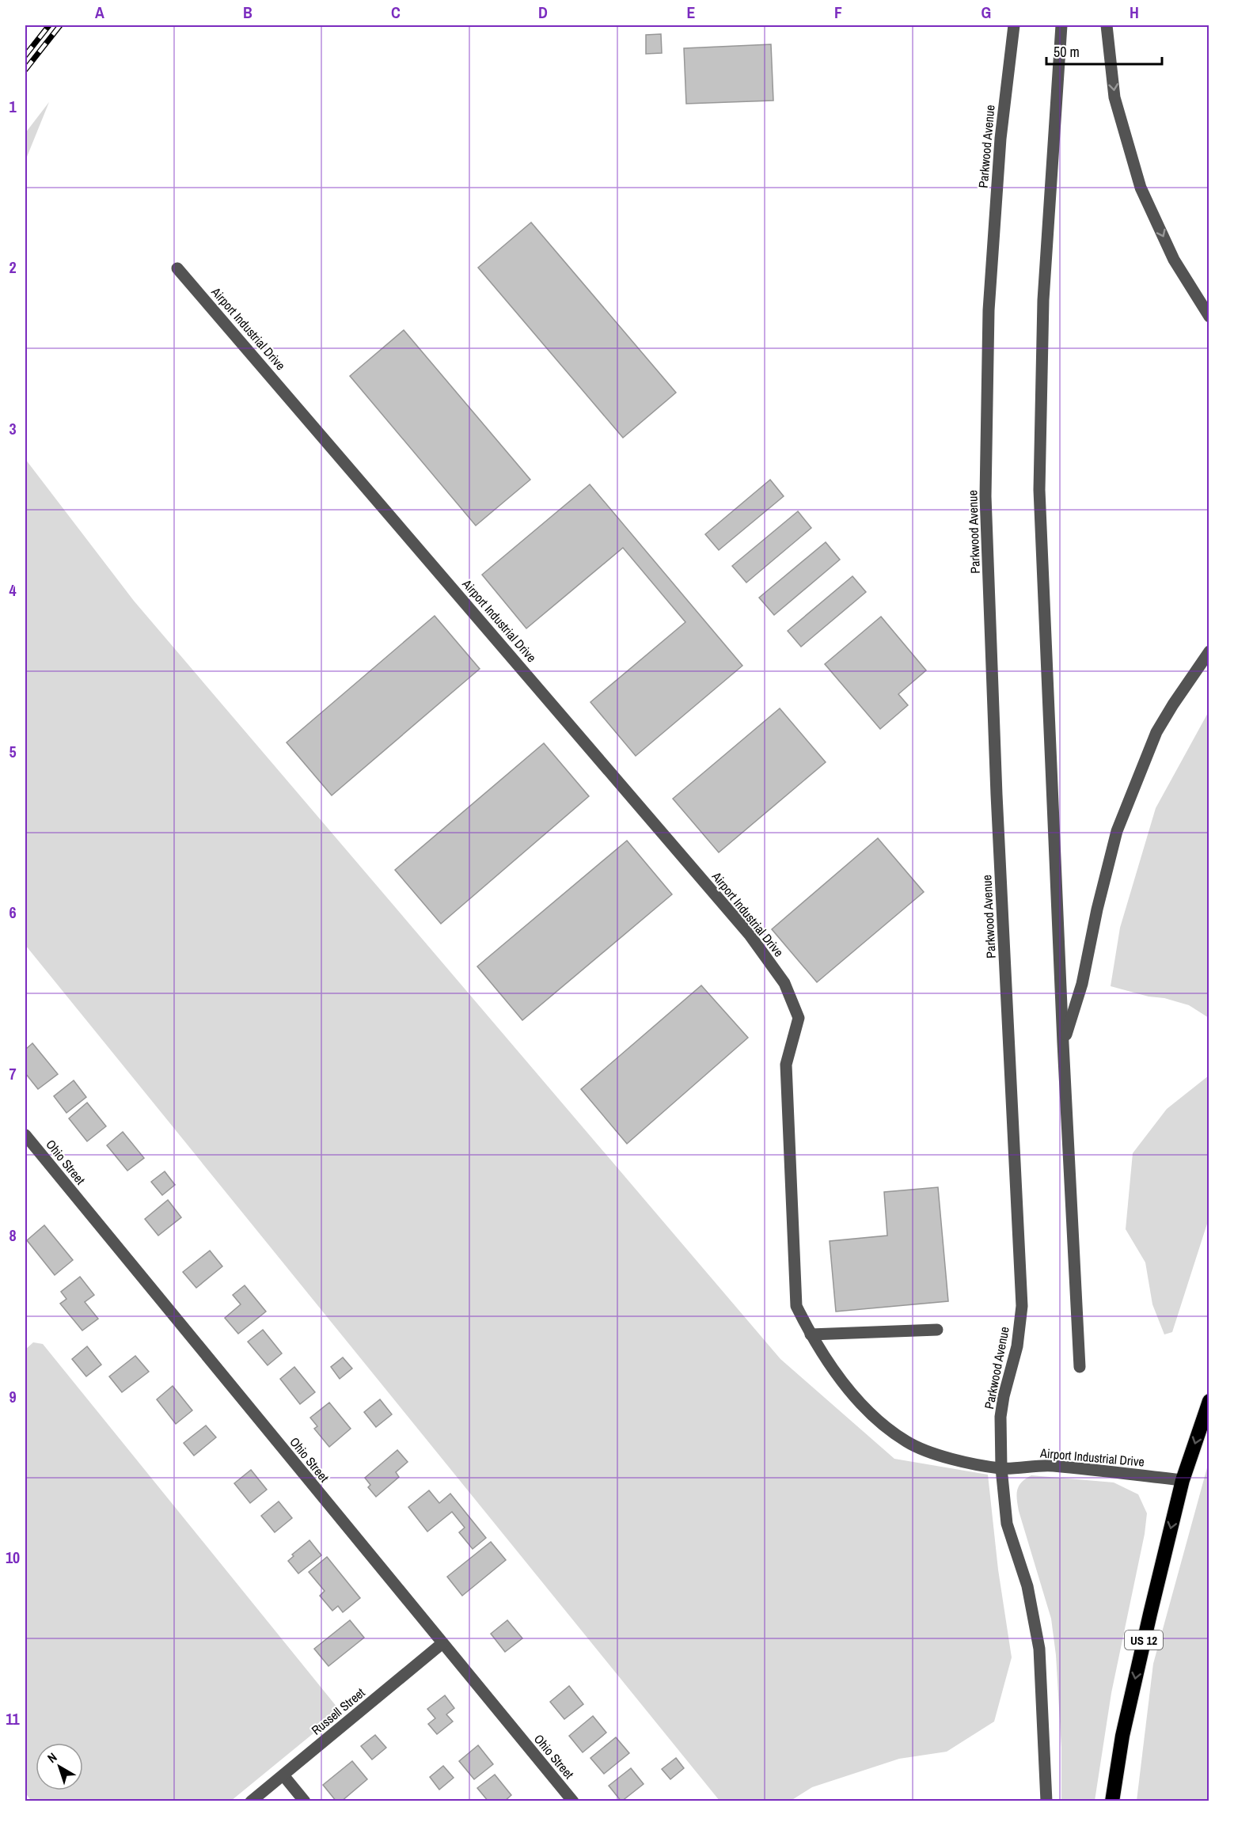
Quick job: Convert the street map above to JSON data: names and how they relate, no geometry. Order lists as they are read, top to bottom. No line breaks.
{"streets":{"highway":["US 12"],"street":["Parkwood Avenue","Airport Industrial Drive","Ohio Street","Russell Street"]},"crossings":[["Parkwood Avenue","Airport Industrial Drive"],["Airport Industrial Drive","US 12"],["Ohio Street","Russell Street"]],"one_way":["US 12"],"scale_bar":"50 m","north":"top left","grid":{"columns":["A","B","C","D","E","F","G","H"],"rows":["1","2","3","4","5","6","7","8","9","10","11"]}}
